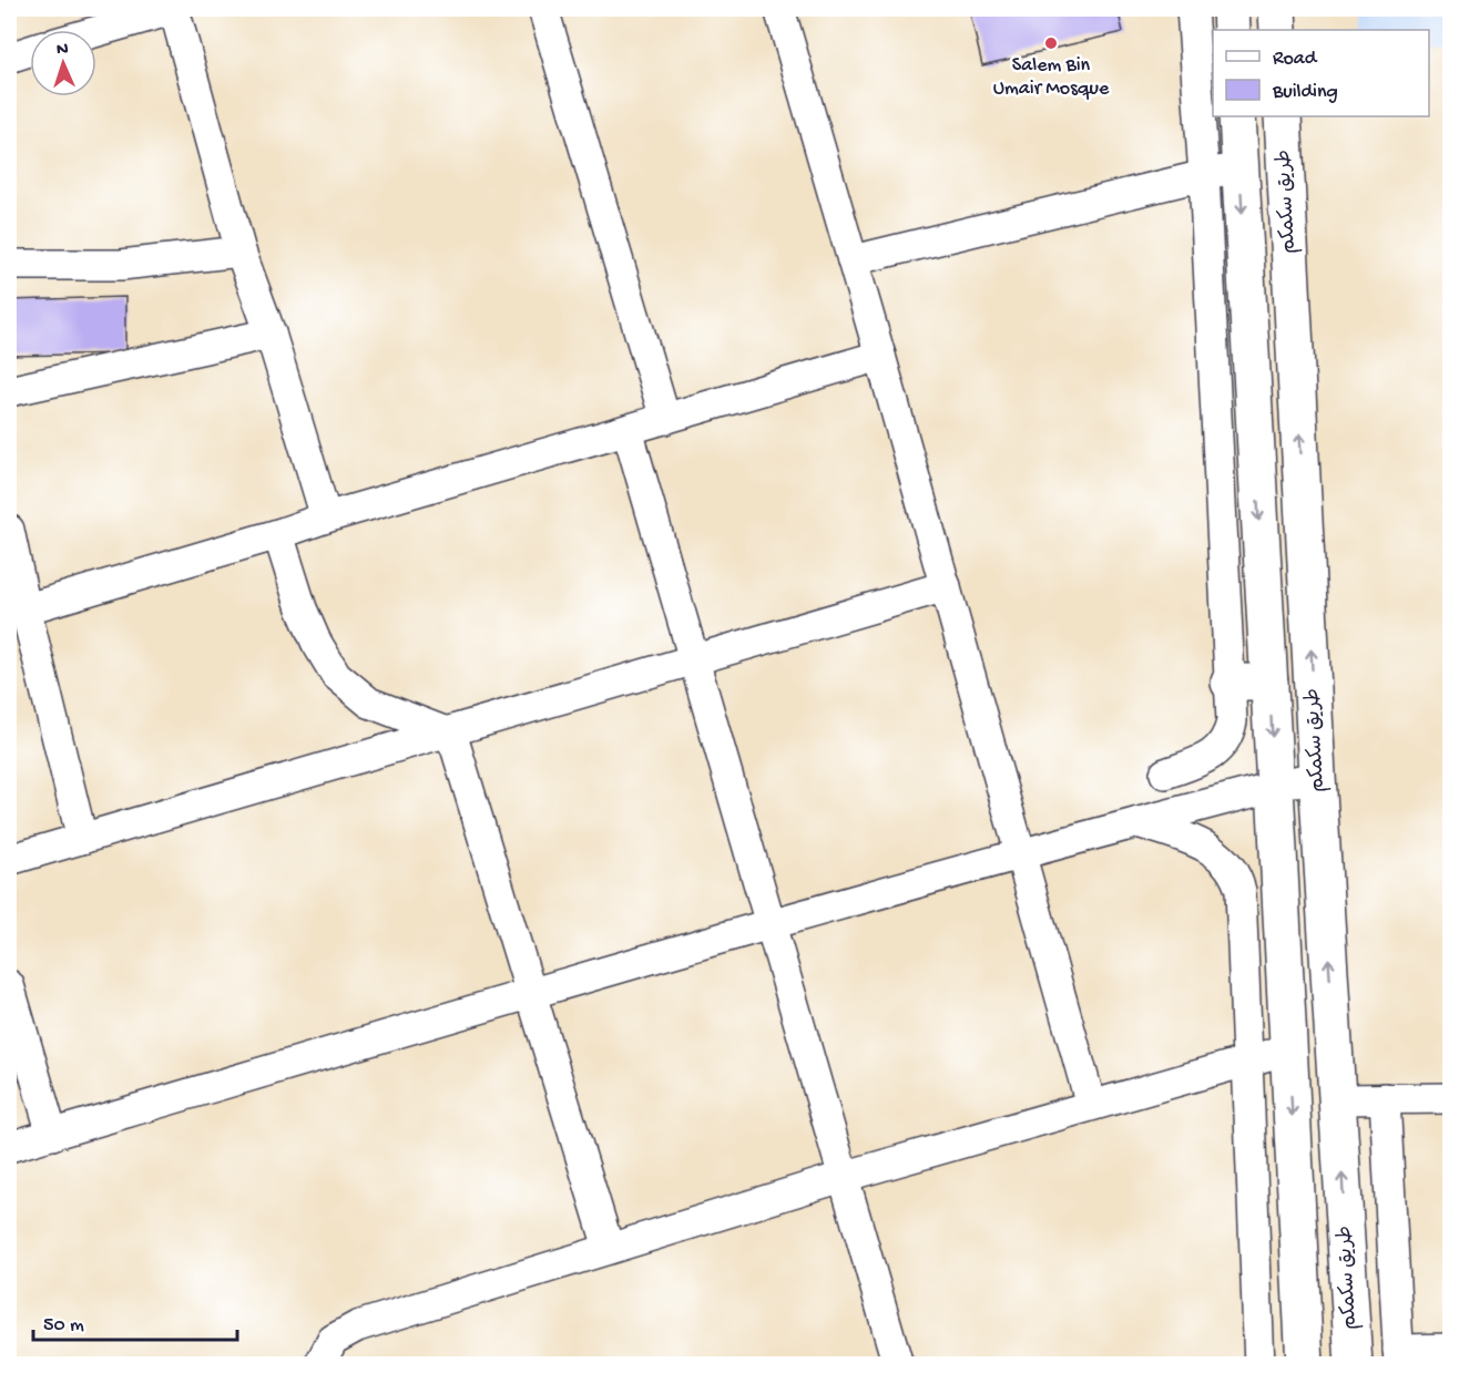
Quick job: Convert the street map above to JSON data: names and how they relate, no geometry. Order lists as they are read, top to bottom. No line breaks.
{"streets":{"main road":["طريق سكمكم"]},"places":["Salem Bin Umair Mosque"],"legend":["Road","Building"],"scale_bar":"50 m","north":"top"}
